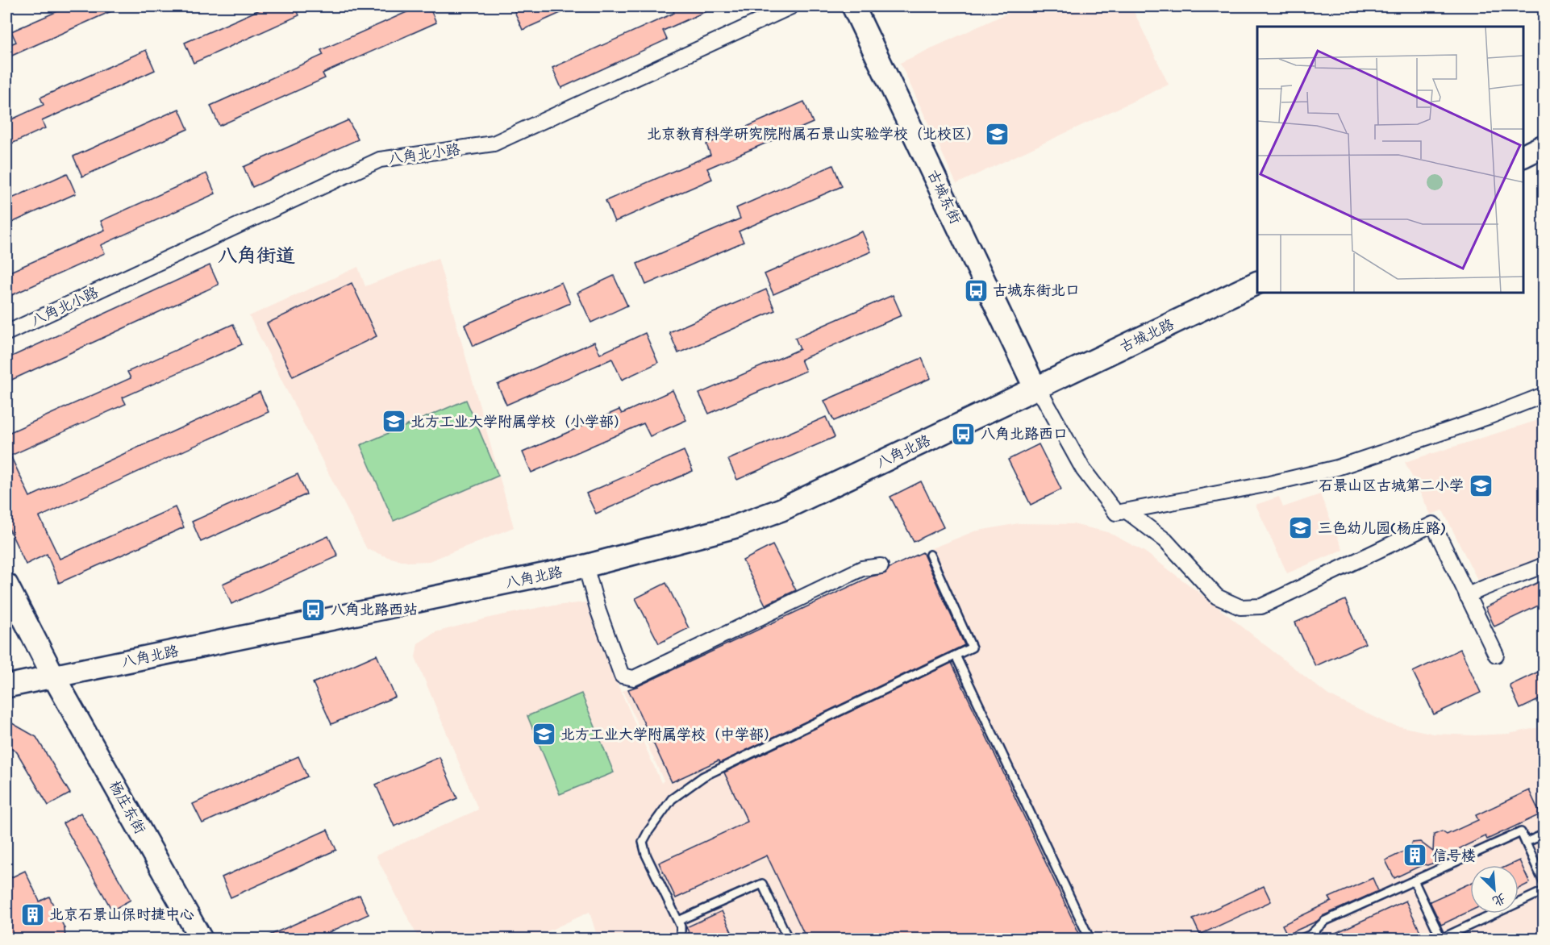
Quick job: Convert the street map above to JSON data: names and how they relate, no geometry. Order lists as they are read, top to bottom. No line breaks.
{"streets":{"street":["八角北小路","古城东街","古城北路","八角北路","杨庄东街"]},"crossings":[["古城东街","古城北路"],["古城东街","八角北路"],["古城北路","八角北路"],["八角北路","杨庄东街"]],"districts":["八角街道"],"places":{"school or university":["北京教育科学研究院附属石景山实验学校（北校区）","北方工业大学附属学校（小学部）","石景山区古城第二小学","三色幼儿园(杨庄路)","北方工业大学附属学校（中学部）"],"bus stop":["古城东街北口","八角北路西口","八角北路西站"],"building":["信号楼","北京石景山保时捷中心"]},"north":"bottom right"}
